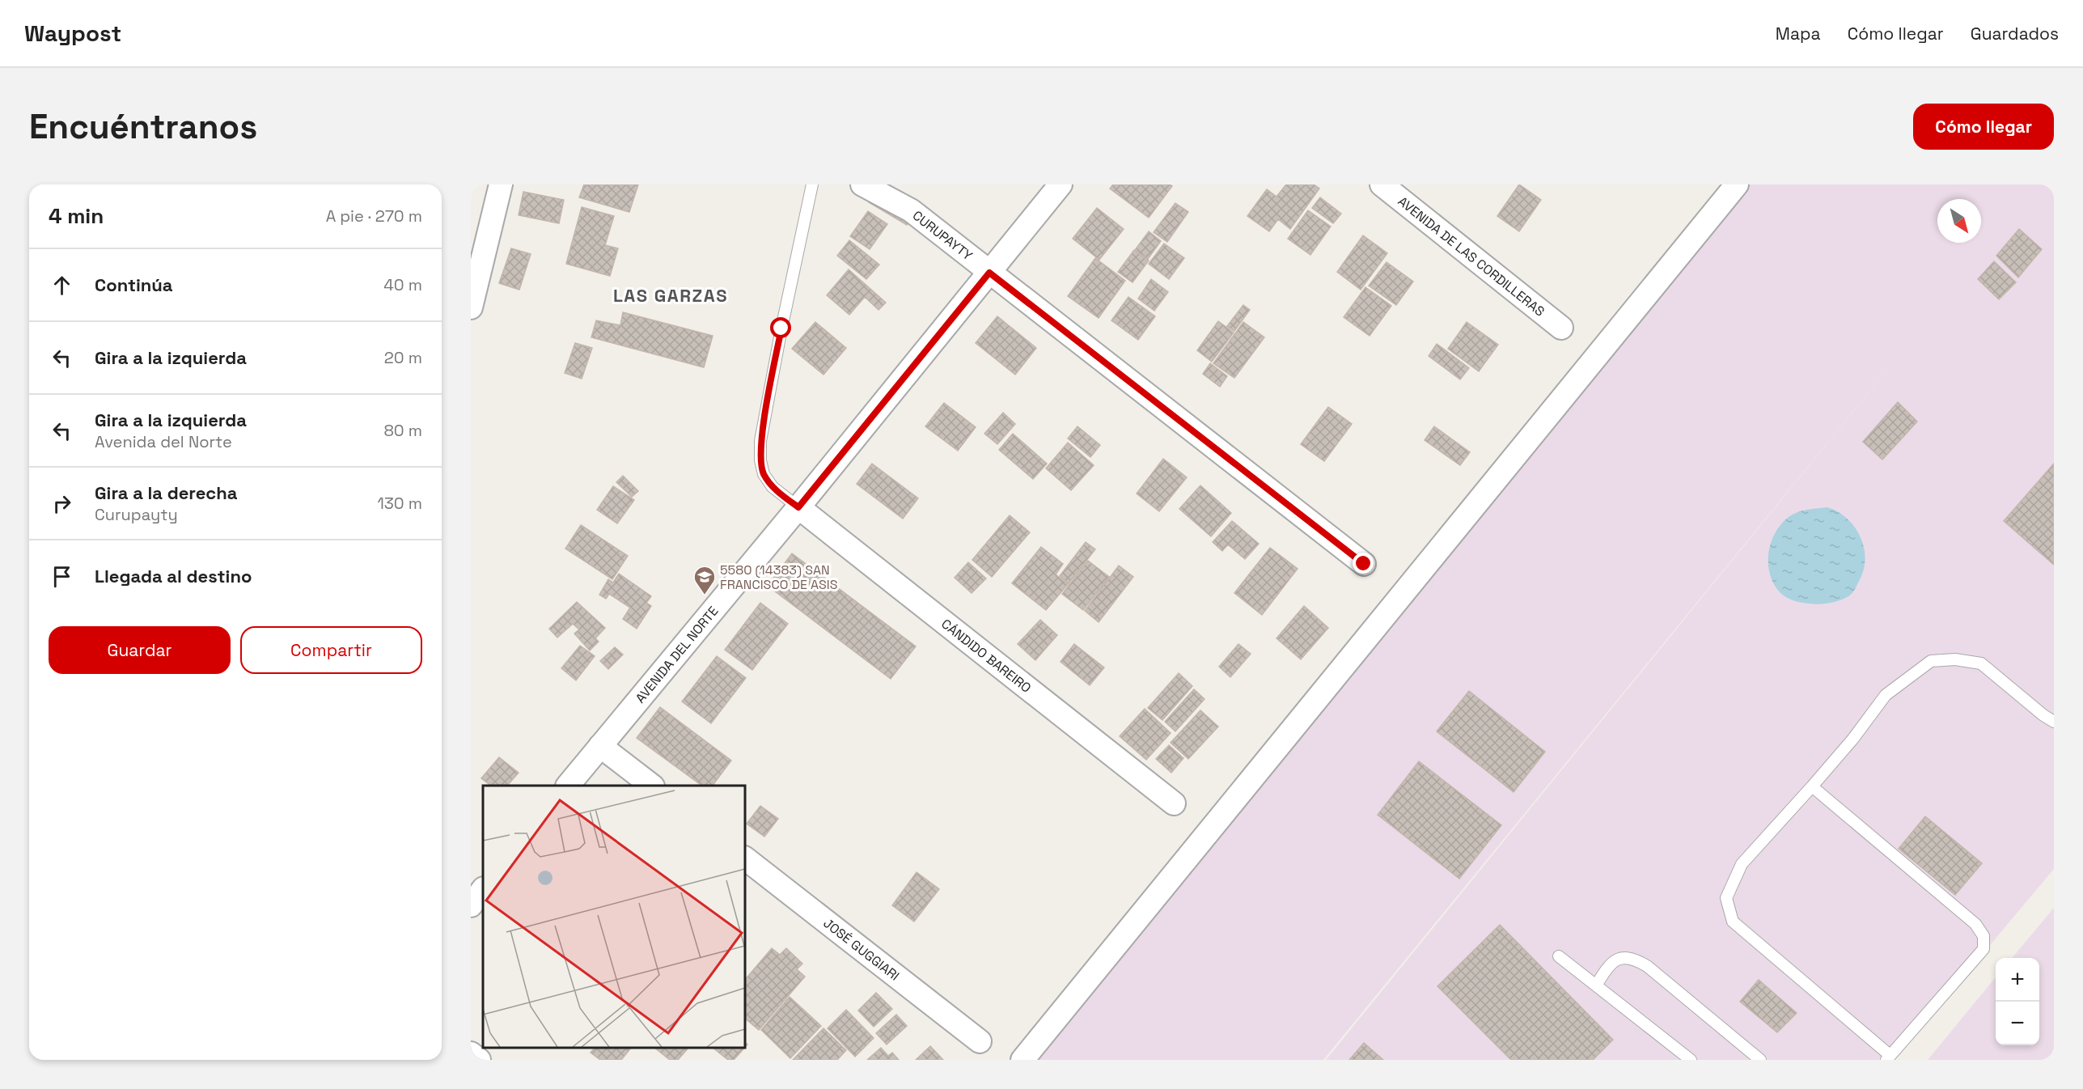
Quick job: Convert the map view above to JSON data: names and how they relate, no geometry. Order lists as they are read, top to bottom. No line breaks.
{"streets":{"street":["CURUPAYTY","AVENIDA DE LAS CORDILLERAS","AVENIDA DEL NORTE","CÁNDIDO BAREIRO","JOSÉ GUGGIARI"]},"crossings":[["CURUPAYTY","AVENIDA DEL NORTE"],["AVENIDA DEL NORTE","CÁNDIDO BAREIRO"]],"districts":["LAS GARZAS"],"places":{"school or university":["5580 (14383) SAN FRANCISCO DE ASIS"]},"north":"bottom right","page":{"header":"Waypost","nav":["Mapa","Cómo llegar","Guardados"],"buttons":["Cómo llegar",["Guardar","Compartir"]],"title":"Encuéntranos","heading":["4 min","A pie · 270 m"],"list":[["Continúa","40 m"],["Gira a la izquierda","20 m"],["Gira a la izquierda","Avenida del Norte","80 m"],["Gira a la derecha","Curupayty","130 m"],"Llegada al destino"],"map_buttons":["+","−"]}}
